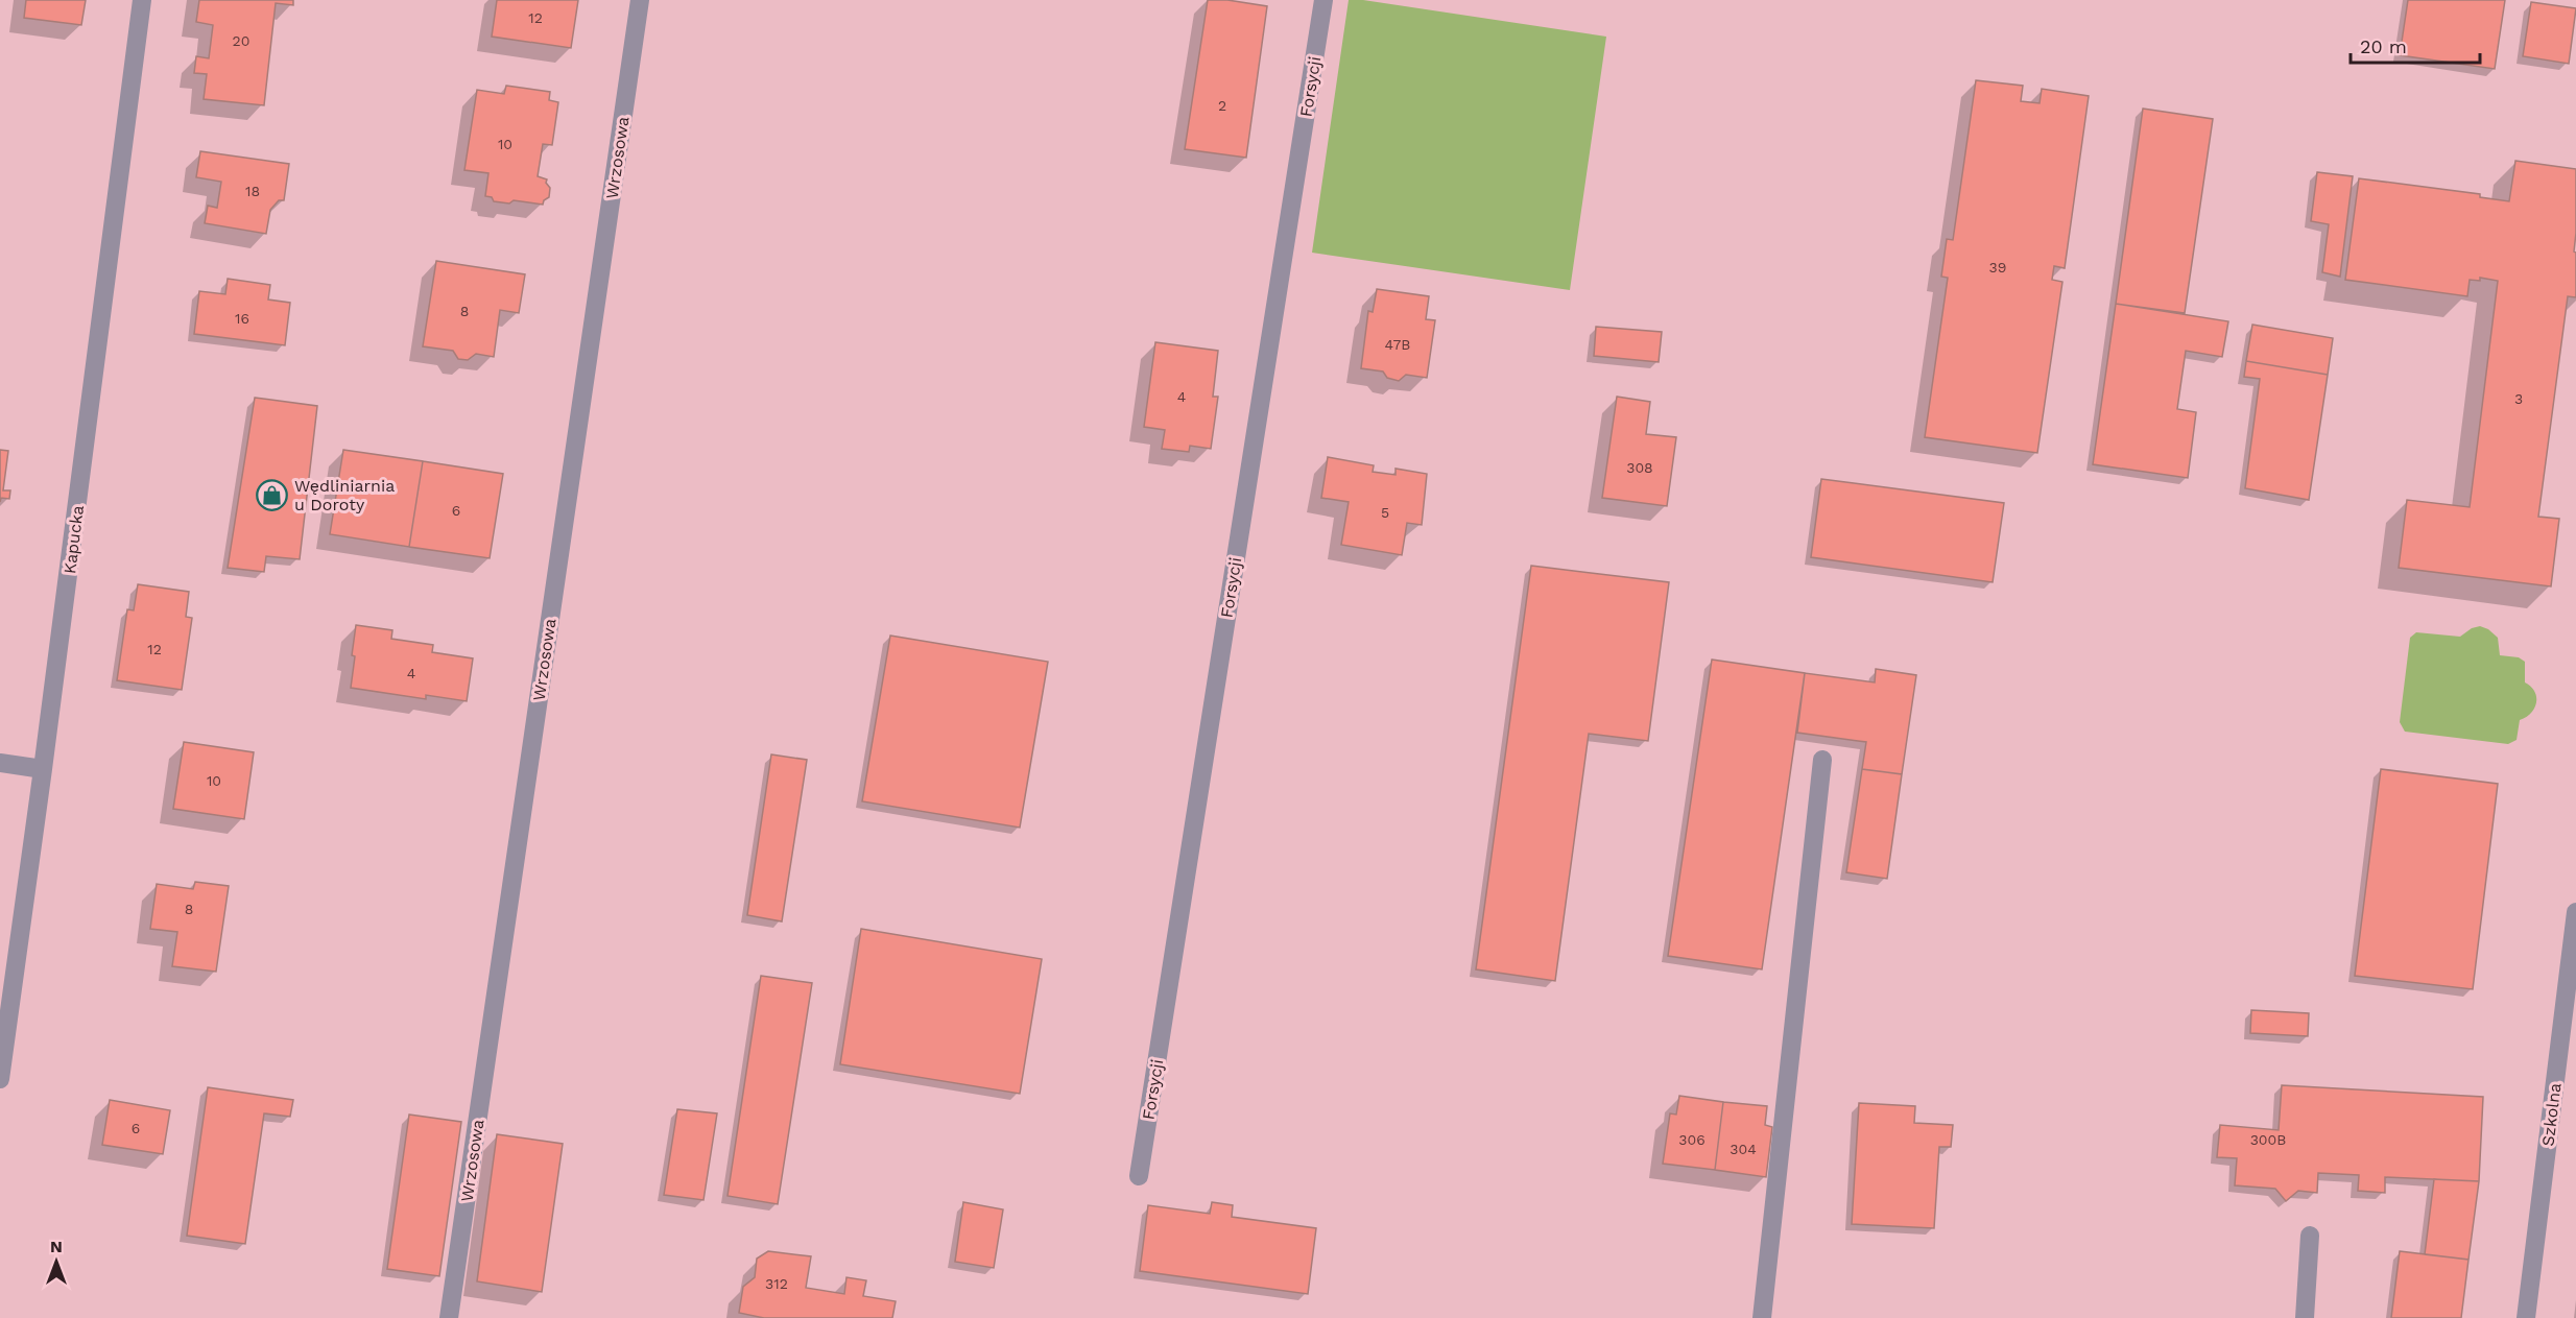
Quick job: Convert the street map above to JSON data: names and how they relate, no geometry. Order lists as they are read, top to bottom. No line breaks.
{"streets":{"street":["Forsycji","Wrzosowa","Kapucka","Szkolna"]},"places":{"shop":["Wędliniarnia u Doroty"]},"house_numbers":["12","20","2","10","18","39","8","16","47B","4","3","308","6","5","12","4","10","8","6","306","300B","304","312"],"scale_bar":"20 m","north":"top"}
